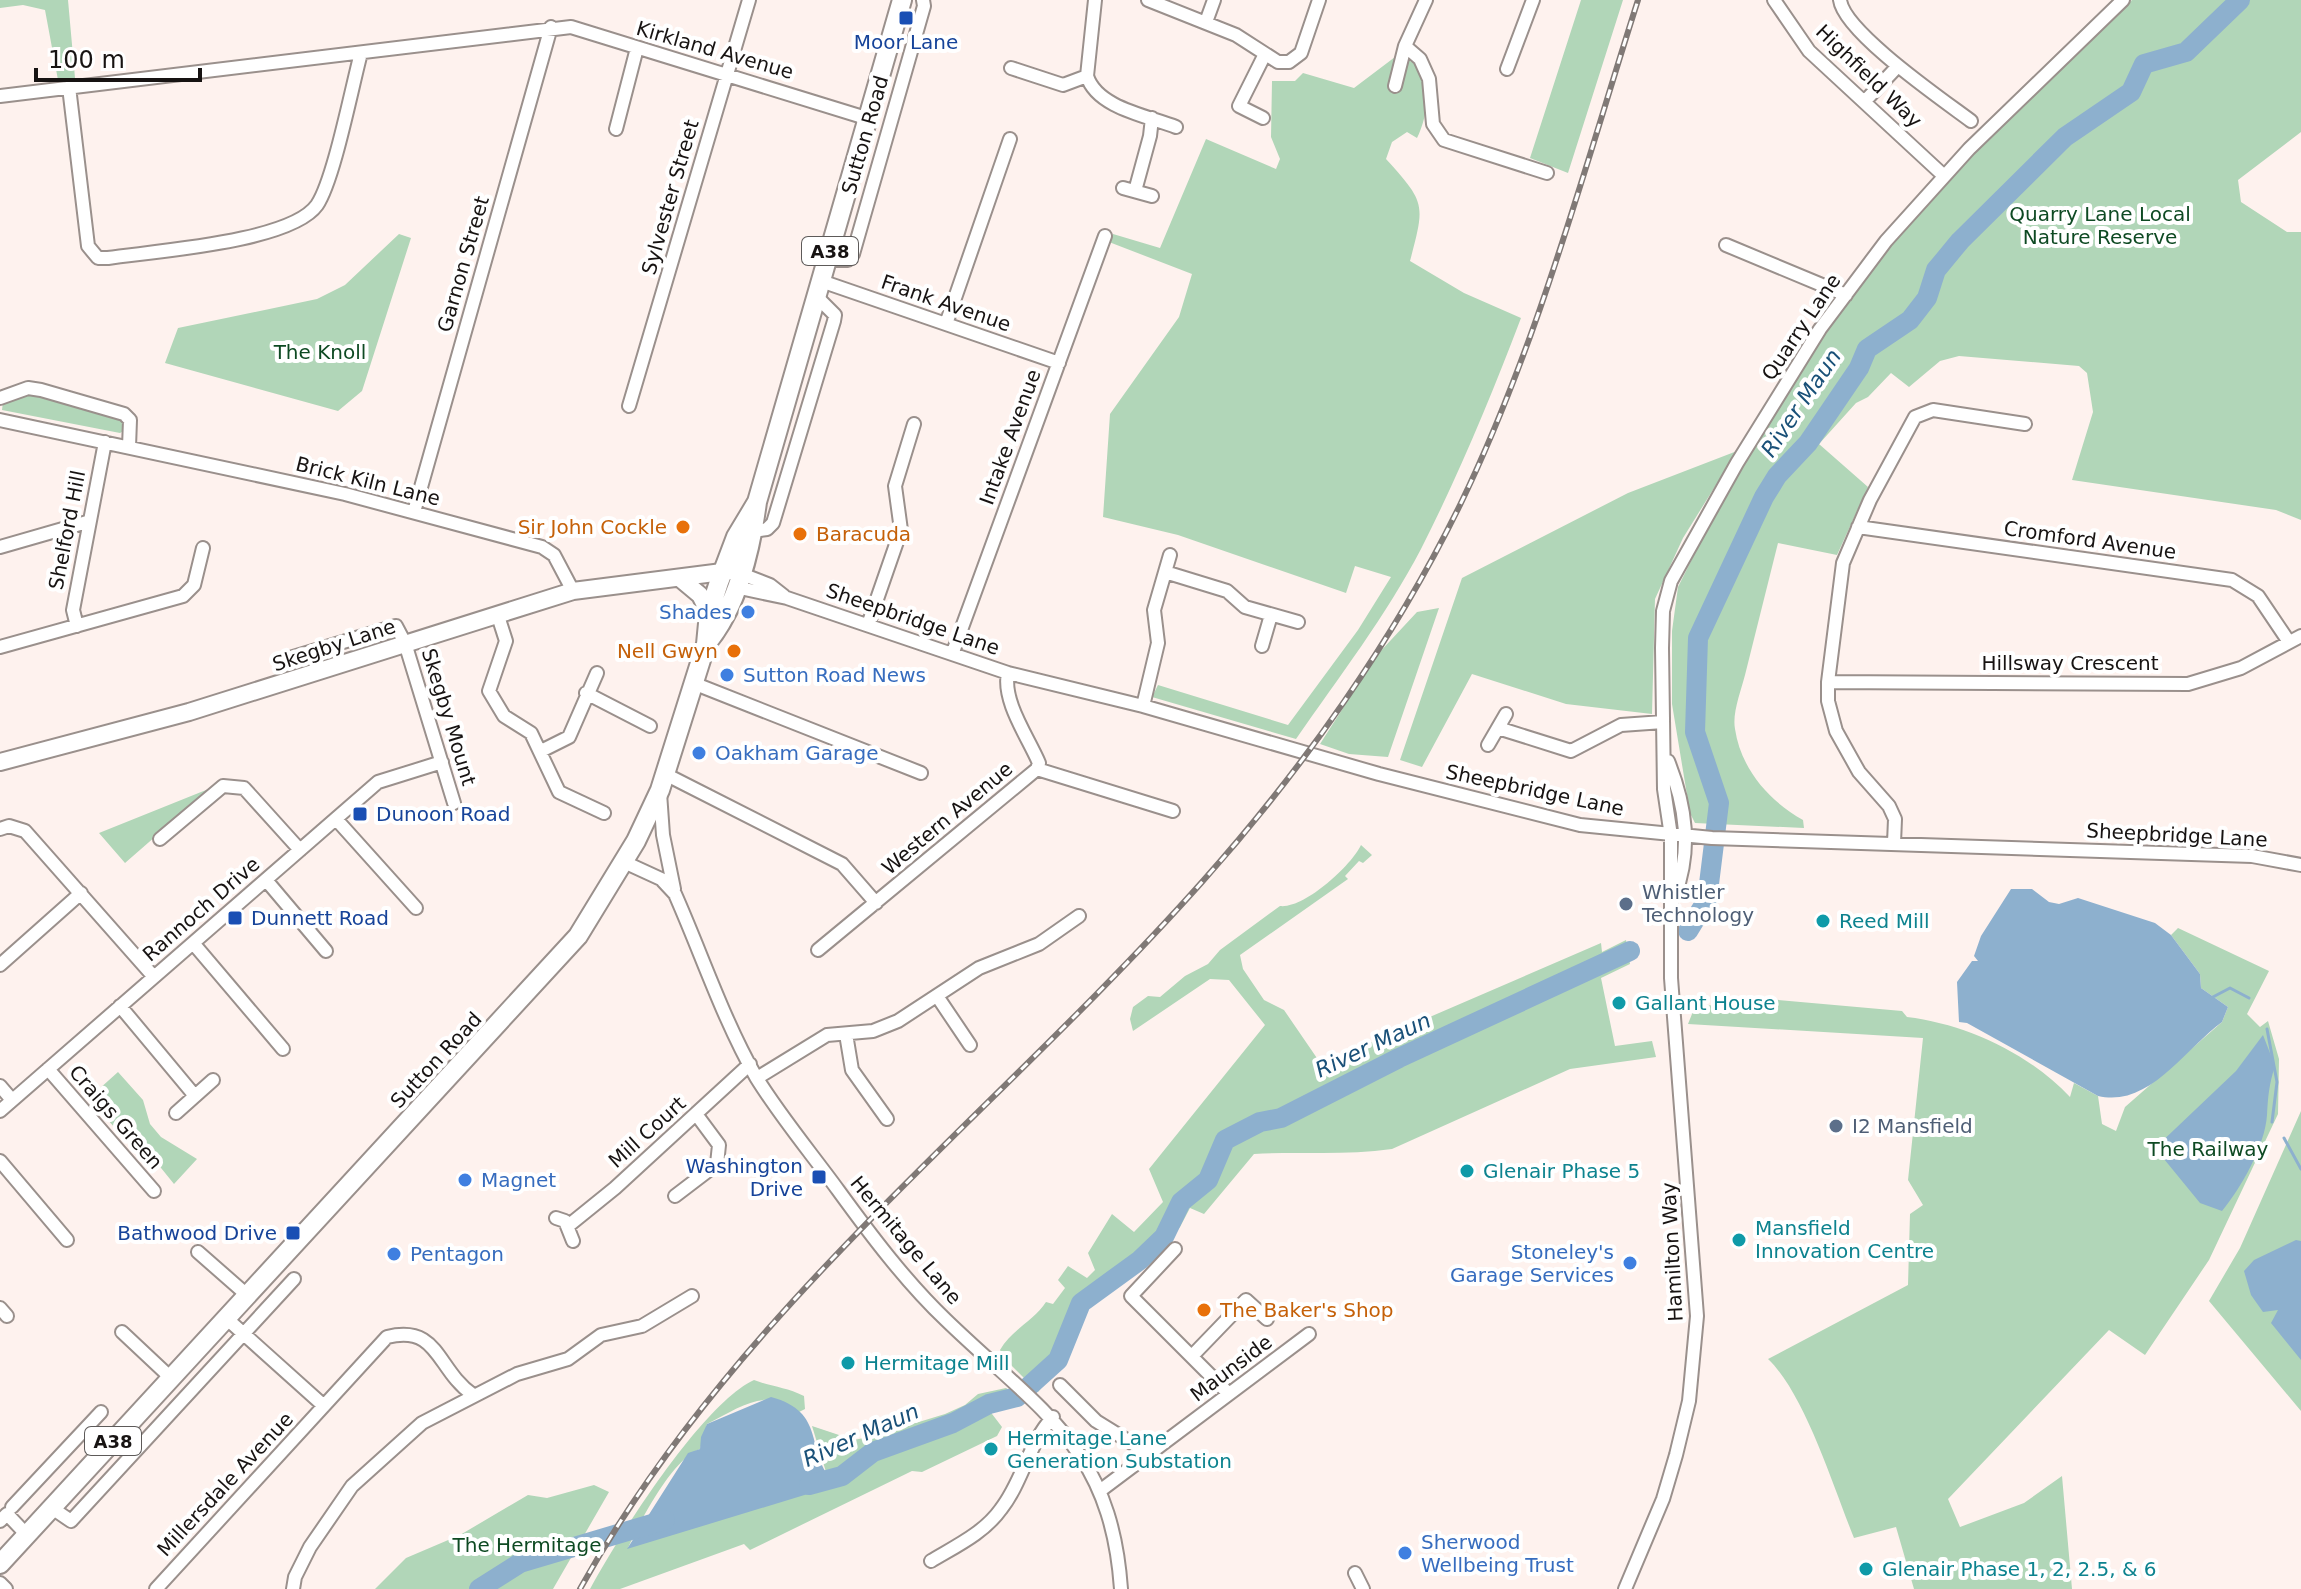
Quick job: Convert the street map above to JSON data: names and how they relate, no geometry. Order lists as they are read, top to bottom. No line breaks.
{"streets":{"highway":["Sutton Road","A38"],"main road":["Skegby Lane"],"street":["Kirkland Avenue","Highfield Way","Sylvester Street","Garnon Street","Frank Avenue","Quarry Lane","Intake Avenue","Brick Kiln Lane","Shelford Hill","Cromford Avenue","Sheepbridge Lane","Hillsway Crescent","Skegby Mount","Western Avenue","Rannoch Drive","Craigs Green","Mill Court","Hermitage Lane","Hamilton Way","Maunside","Millersdale Avenue"]},"crossings":[["Kirkland Avenue","Sutton Road"],["Kirkland Avenue","Sylvester Street"],["Kirkland Avenue","Garnon Street"],["Highfield Way","Quarry Lane"],["Sutton Road","Frank Avenue"],["Sutton Road","Sheepbridge Lane"],["Sutton Road","Skegby Lane"],["Sutton Road","Hermitage Lane"],["Garnon Street","Brick Kiln Lane"],["Frank Avenue","Intake Avenue"],["Quarry Lane","Sheepbridge Lane"],["Quarry Lane","Hamilton Way"],["Intake Avenue","Sheepbridge Lane"],["Brick Kiln Lane","Shelford Hill"],["Brick Kiln Lane","Skegby Lane"],["Cromford Avenue","Hillsway Crescent"],["Sheepbridge Lane","Skegby Lane"],["Sheepbridge Lane","Western Avenue"],["Sheepbridge Lane","Hamilton Way"],["Skegby Lane","Skegby Mount"],["Skegby Mount","Rannoch Drive"],["Rannoch Drive","Craigs Green"],["Mill Court","Hermitage Lane"],["Hermitage Lane","Maunside"]],"water":["River Maun"],"parks":["Quarry Lane Local Nature Reserve","The Knoll","The Railway","The Hermitage"],"places":{"transit":["Moor Lane","Dunoon Road","Dunnett Road","Washington Drive","Bathwood Drive"],"other":["Sir John Cockle","Baracuda","Shades","Nell Gwyn","Sutton Road News","Oakham Garage","Whistler Technology","Reed Mill","Gallant House","I2 Mansfield","Glenair Phase 5","Magnet","Mansfield Innovation Centre","Pentagon","Stoneley's Garage Services","The Baker's Shop","Hermitage Mill","Hermitage Lane Generation Substation","Sherwood Wellbeing Trust","Glenair Phase 1, 2, 2.5, & 6"]},"scale_bar":"100 m"}
